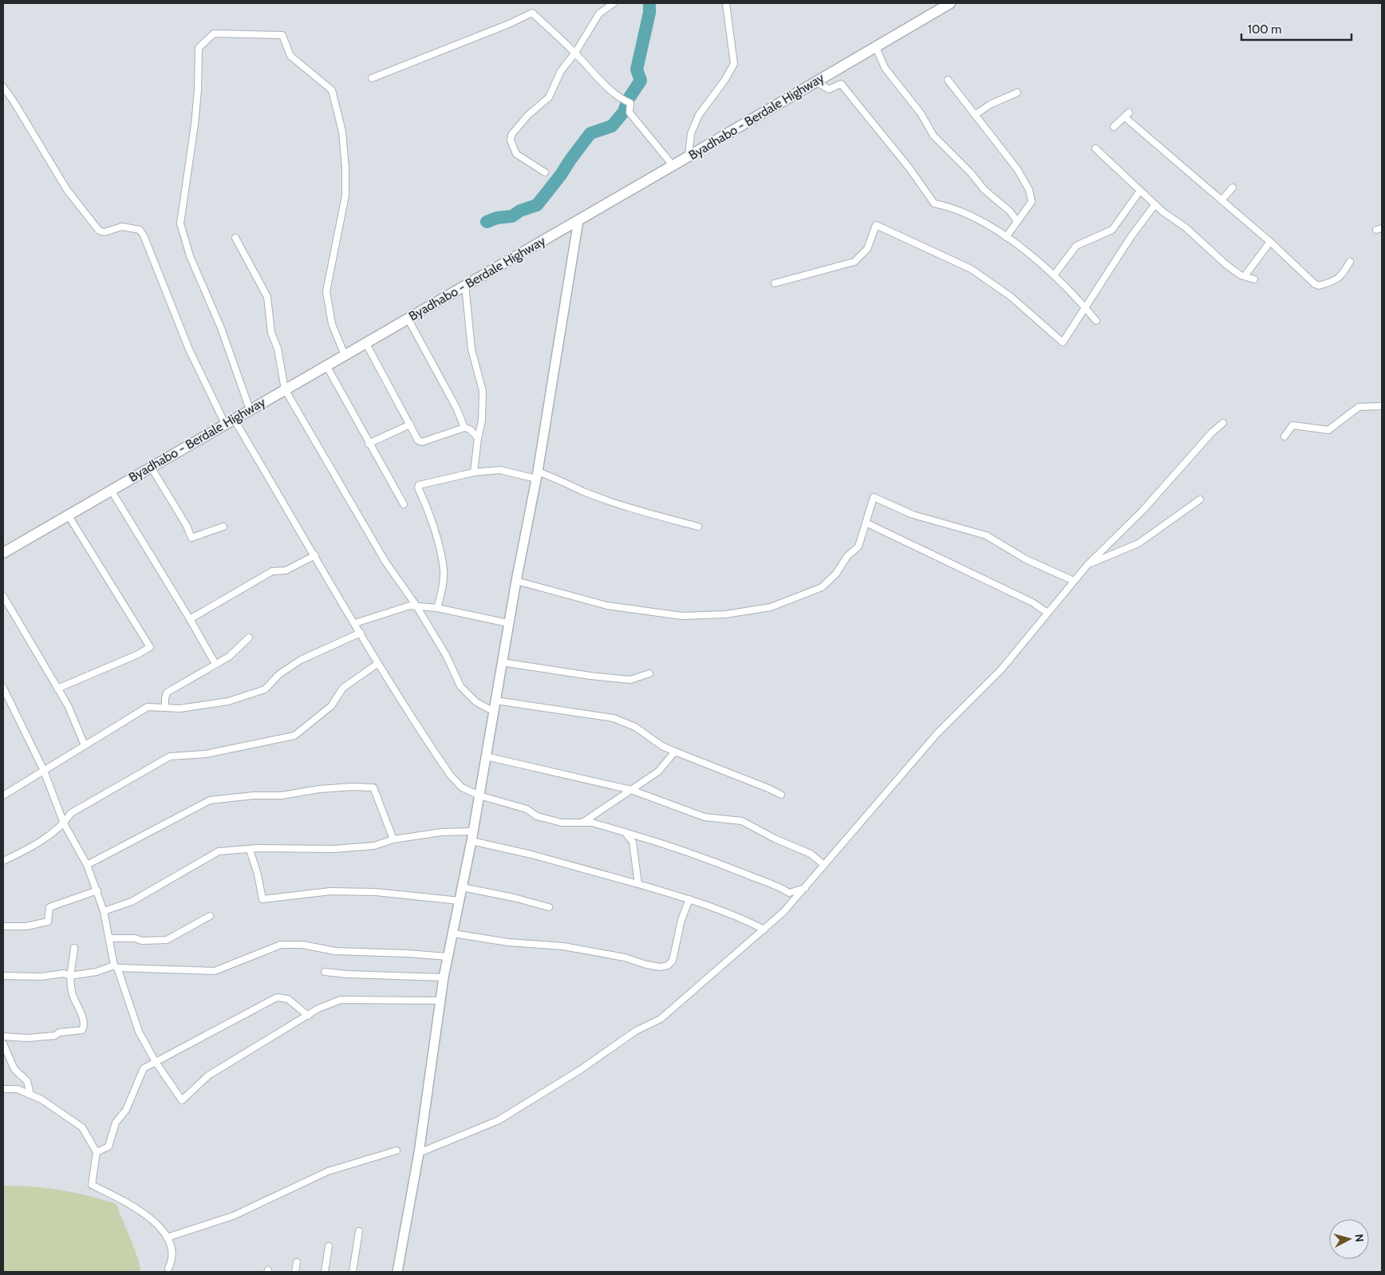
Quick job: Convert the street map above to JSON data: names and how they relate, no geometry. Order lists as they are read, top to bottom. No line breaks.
{"streets":{"main road":["Byadhabo - Berdale Highway"]},"scale_bar":"100 m","north":"right"}
